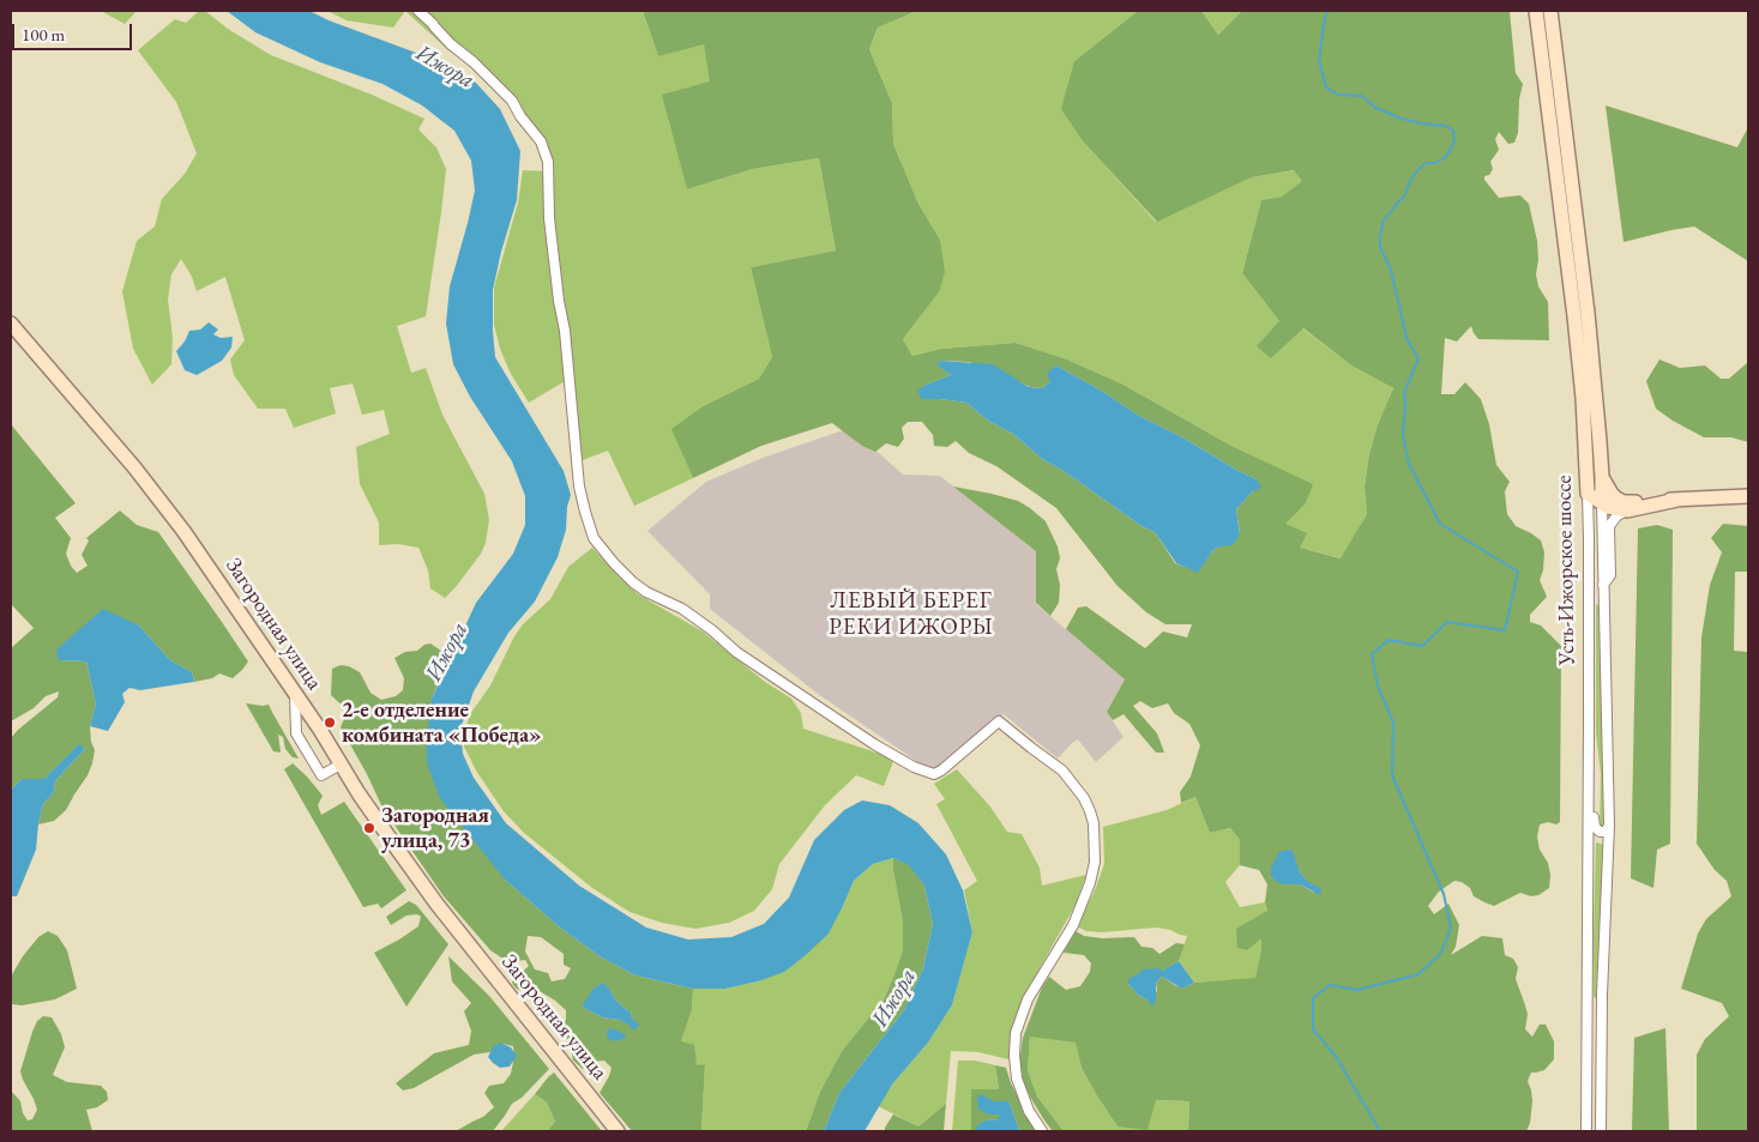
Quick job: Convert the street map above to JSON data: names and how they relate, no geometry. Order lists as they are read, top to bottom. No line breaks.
{"streets":{"street":["Усть-Ижорское шоссе","Загородная улица"]},"districts":["ЛЕВЫЙ БЕРЕГ РЕКИ ИЖОРЫ"],"water":["Ижора"],"places":["2-е отделение комбината «Победа»","Загородная улица, 73"],"scale_bar":"100 m"}
